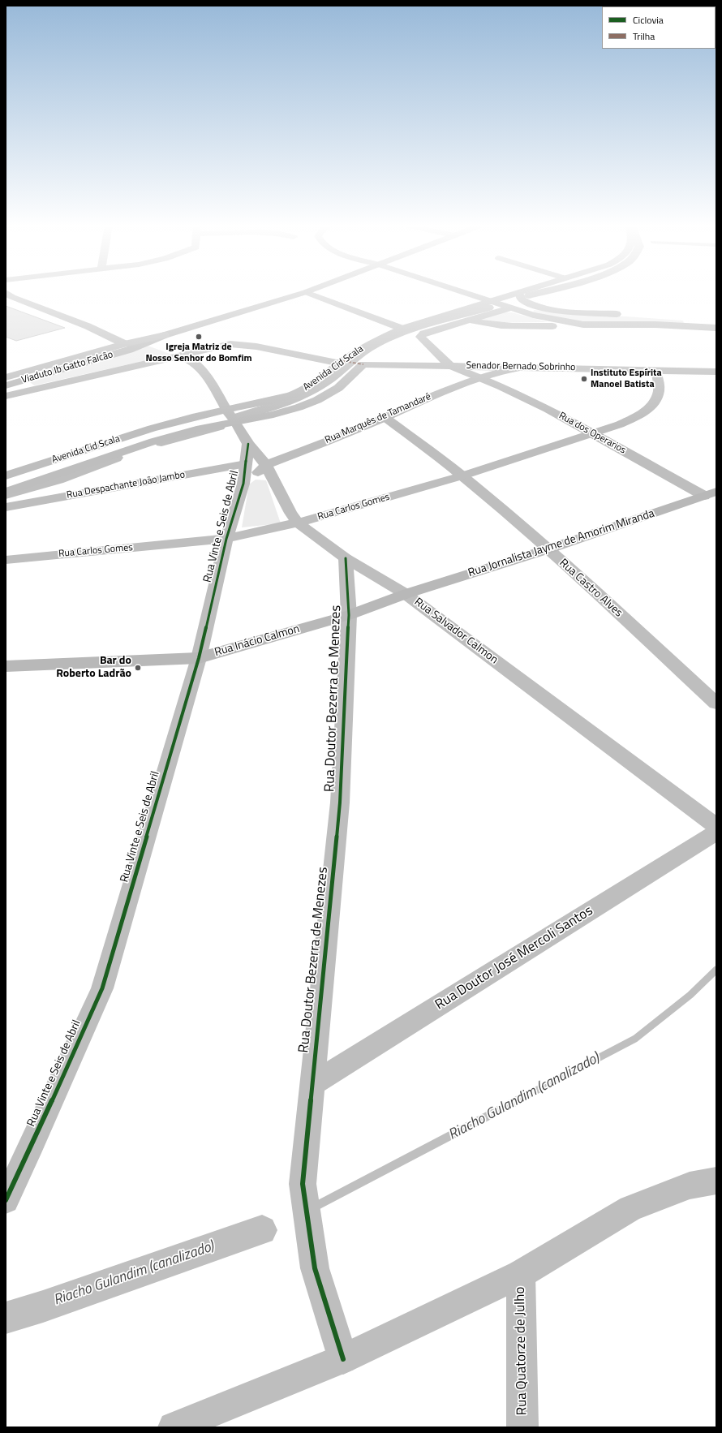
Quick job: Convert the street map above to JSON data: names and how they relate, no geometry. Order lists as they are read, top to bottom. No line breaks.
{"streets":{"main road":["Senador Bernado Sobrinho","Viaduto Ib Gatto Falcão","Avenida Cid Scala","Rua Marquês de Tamandaré","Rua dos Operarios","Rua Despachante João Jambo","Rua Carlos Gomes","Rua Vinte e Seis de Abril","Rua Jornalista Jayme de Amorim Miranda","Rua Castro Alves","Rua Salvador Calmon","Rua Inácio Calmon","Rua Doutor Bezerra de Menezes","Rua Doutor José Mercoli Santos","Rua Quatorze de Julho"]},"crossings":[["Senador Bernado Sobrinho","Avenida Cid Scala"],["Senador Bernado Sobrinho","Rua Marquês de Tamandaré"],["Senador Bernado Sobrinho","Rua dos Operarios"],["Senador Bernado Sobrinho","Rua Carlos Gomes"],["Avenida Cid Scala","Rua Salvador Calmon"],["Rua Marquês de Tamandaré","Rua dos Operarios"],["Rua Marquês de Tamandaré","Rua Vinte e Seis de Abril"],["Rua Marquês de Tamandaré","Rua Castro Alves"],["Rua Marquês de Tamandaré","Rua Salvador Calmon"],["Rua dos Operarios","Rua Carlos Gomes"],["Rua dos Operarios","Rua Jornalista Jayme de Amorim Miranda"],["Rua Despachante João Jambo","Rua Vinte e Seis de Abril"],["Rua Carlos Gomes","Rua Vinte e Seis de Abril"],["Rua Carlos Gomes","Rua Castro Alves"],["Rua Carlos Gomes","Rua Salvador Calmon"],["Rua Vinte e Seis de Abril","Rua Salvador Calmon"],["Rua Vinte e Seis de Abril","Rua Inácio Calmon"],["Rua Jornalista Jayme de Amorim Miranda","Rua Castro Alves"],["Rua Jornalista Jayme de Amorim Miranda","Rua Salvador Calmon"],["Rua Jornalista Jayme de Amorim Miranda","Rua Inácio Calmon"],["Rua Salvador Calmon","Rua Inácio Calmon"],["Rua Salvador Calmon","Rua Doutor Bezerra de Menezes"],["Rua Inácio Calmon","Rua Doutor Bezerra de Menezes"],["Rua Doutor Bezerra de Menezes","Rua Doutor José Mercoli Santos"]],"water":["Riacho Gulandim (canalizado)"],"places":["Igreja Matriz de Nosso Senhor do Bomfim","Instituto Espírita Manoel Batista","Bar do Roberto Ladrão"],"legend":["Ciclovia","Trilha"]}
